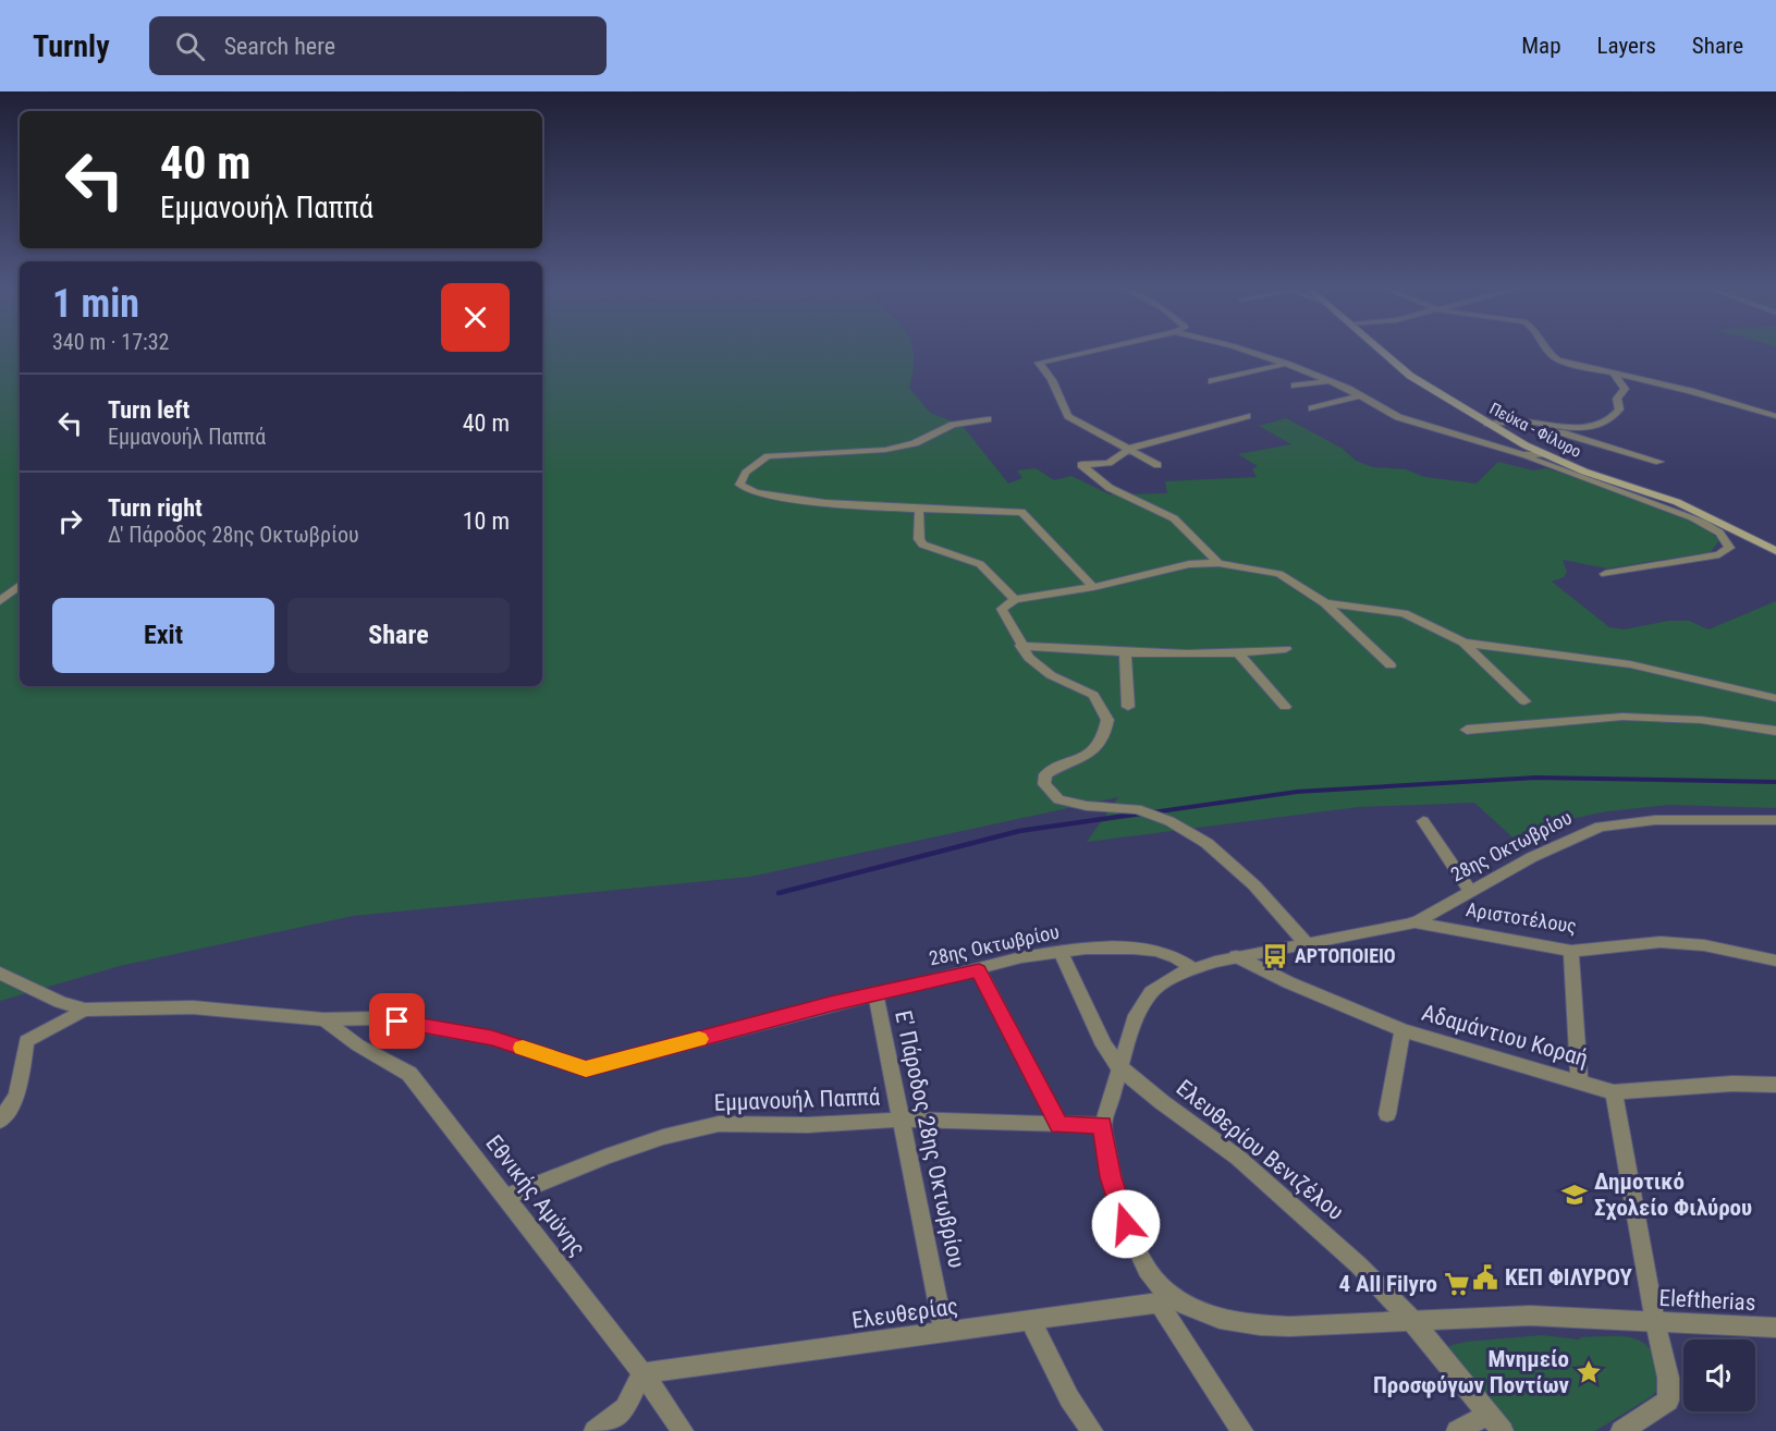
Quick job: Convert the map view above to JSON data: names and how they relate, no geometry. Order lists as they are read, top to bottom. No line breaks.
{"streets":{"main road":["Πεύκα - Φίλυρο"],"street":["28ης Οκτωβρίου","Αριστοτέλους","Αδαμάντιου Κοραή","Εμμανουήλ Παππά","Ε' Πάροδος 28ης Οκτωβρίου","Ελευθερίου Βενιζέλου","Εθνικής Αμύνης","Eleftherias","Ελευθερίας"]},"crossings":[["28ης Οκτωβρίου","Αριστοτέλους"],["28ης Οκτωβρίου","Αδαμάντιου Κοραή"],["28ης Οκτωβρίου","Ε' Πάροδος 28ης Οκτωβρίου"],["28ης Οκτωβρίου","Ελευθερίου Βενιζέλου"],["28ης Οκτωβρίου","Εθνικής Αμύνης"],["Εμμανουήλ Παππά","Ε' Πάροδος 28ης Οκτωβρίου"],["Εμμανουήλ Παππά","Εθνικής Αμύνης"],["Ε' Πάροδος 28ης Οκτωβρίου","Ελευθερίας"],["Ελευθερίου Βενιζέλου","Eleftherias"],["Εθνικής Αμύνης","Ελευθερίας"],["Eleftherias","Ελευθερίας"]],"places":{"bus stop":["ΑΡΤΟΠΟΙΕΙΟ"],"school or university":["Δημοτικό Σχολείο Φιλύρου"],"public building":["ΚΕΠ ΦΙΛΥΡΟΥ"],"supermarket":["4 All Filyro"],"place":["Μνημείο Προσφύγων Ποντίων"]},"page":{"header":"Turnly","search":"Search here","nav":["Map","Layers","Share"],"turn":["40 m","Εμμανουήλ Παππά"],"heading":["1 min","340 m · 17:32"],"list":[{"name":"Turn left","note":"Εμμανουήλ Παππά","value":"40 m"},{"name":"Turn right","note":"Δ' Πάροδος 28ης Οκτωβρίου","value":"10 m"}],"buttons":["Exit","Share"]}}
